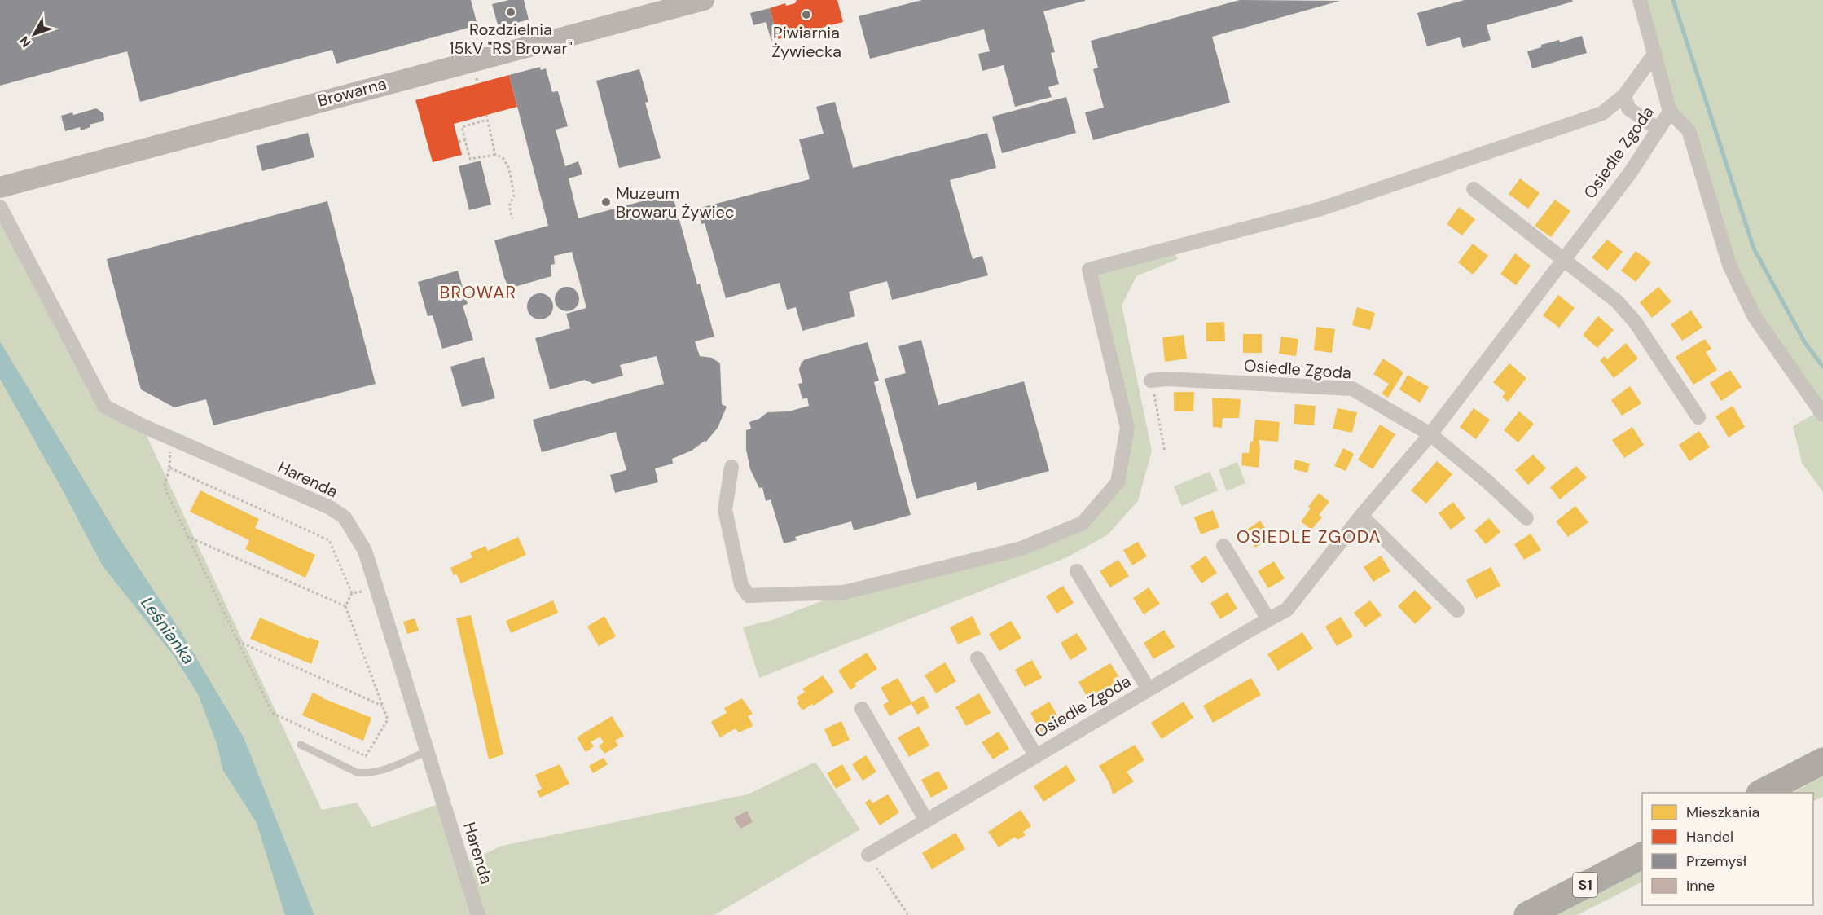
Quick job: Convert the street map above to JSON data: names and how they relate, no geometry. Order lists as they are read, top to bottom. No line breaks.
{"streets":{"highway":["S1"],"street":["Browarna","Osiedle Zgoda","Harenda"]},"districts":["BROWAR","OSIEDLE ZGODA"],"water":["Leśnianka"],"places":["Rozdzielnia 15kV \"RS Browar\"","Piwiarnia Żywiecka","Muzeum Browaru Żywiec"],"legend":["Mieszkania","Handel","Przemysł","Inne"],"north":"bottom left"}
